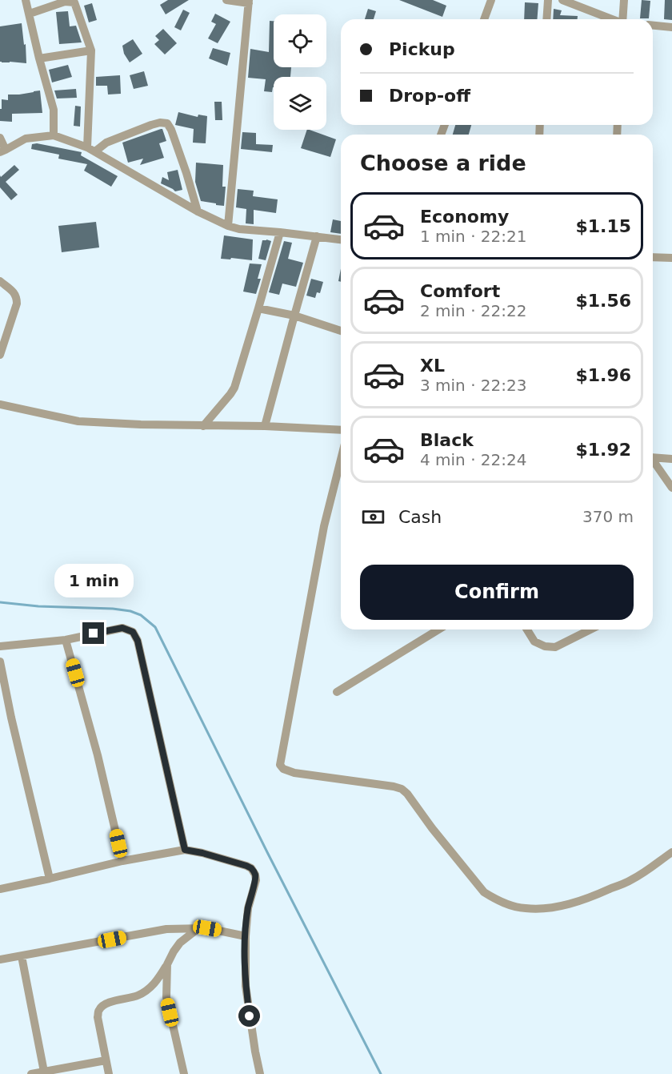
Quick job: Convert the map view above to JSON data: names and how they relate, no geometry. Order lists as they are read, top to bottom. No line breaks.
{"page":{"banner":["Pickup","Drop-off"],"heading":"Choose a ride","list":[{"name":"Economy","note":"1 min · 22:21","value":"$1.15"},{"name":"Comfort","note":"2 min · 22:22","value":"$1.56"},{"name":"XL","note":"3 min · 22:23","value":"$1.96"},{"name":"Black","note":"4 min · 22:24","value":"$1.92"}],"pay":["Cash","370 m"],"buttons":"Confirm","bubble":"1 min"}}
